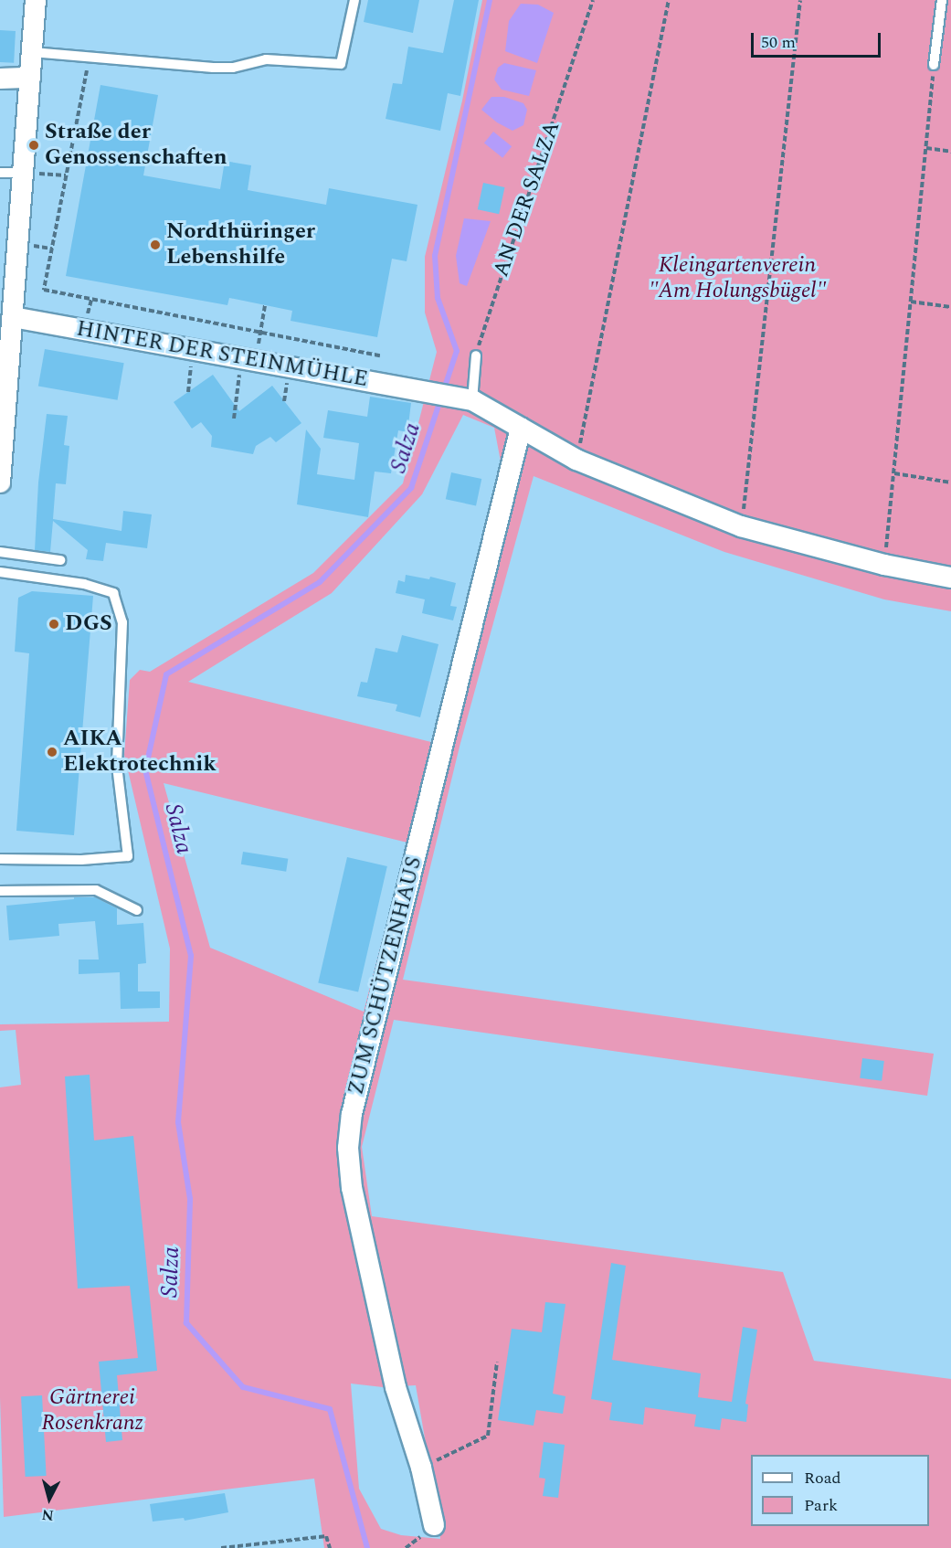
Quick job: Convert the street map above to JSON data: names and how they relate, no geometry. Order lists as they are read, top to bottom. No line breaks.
{"streets":{"street":["HINTER DER STEINMÜHLE","ZUM SCHÜTZENHAUS"],"path":["AN DER SALZA"]},"water":["Salza"],"parks":["Kleingartenverein \"Am Holungsbügel\"","Gärtnerei Rosenkranz"],"places":["Straße der Genossenschaften","Nordthüringer Lebenshilfe","DGS","AIKA Elektrotechnik"],"legend":["Road","Park"],"scale_bar":"50 m","north":"bottom"}
